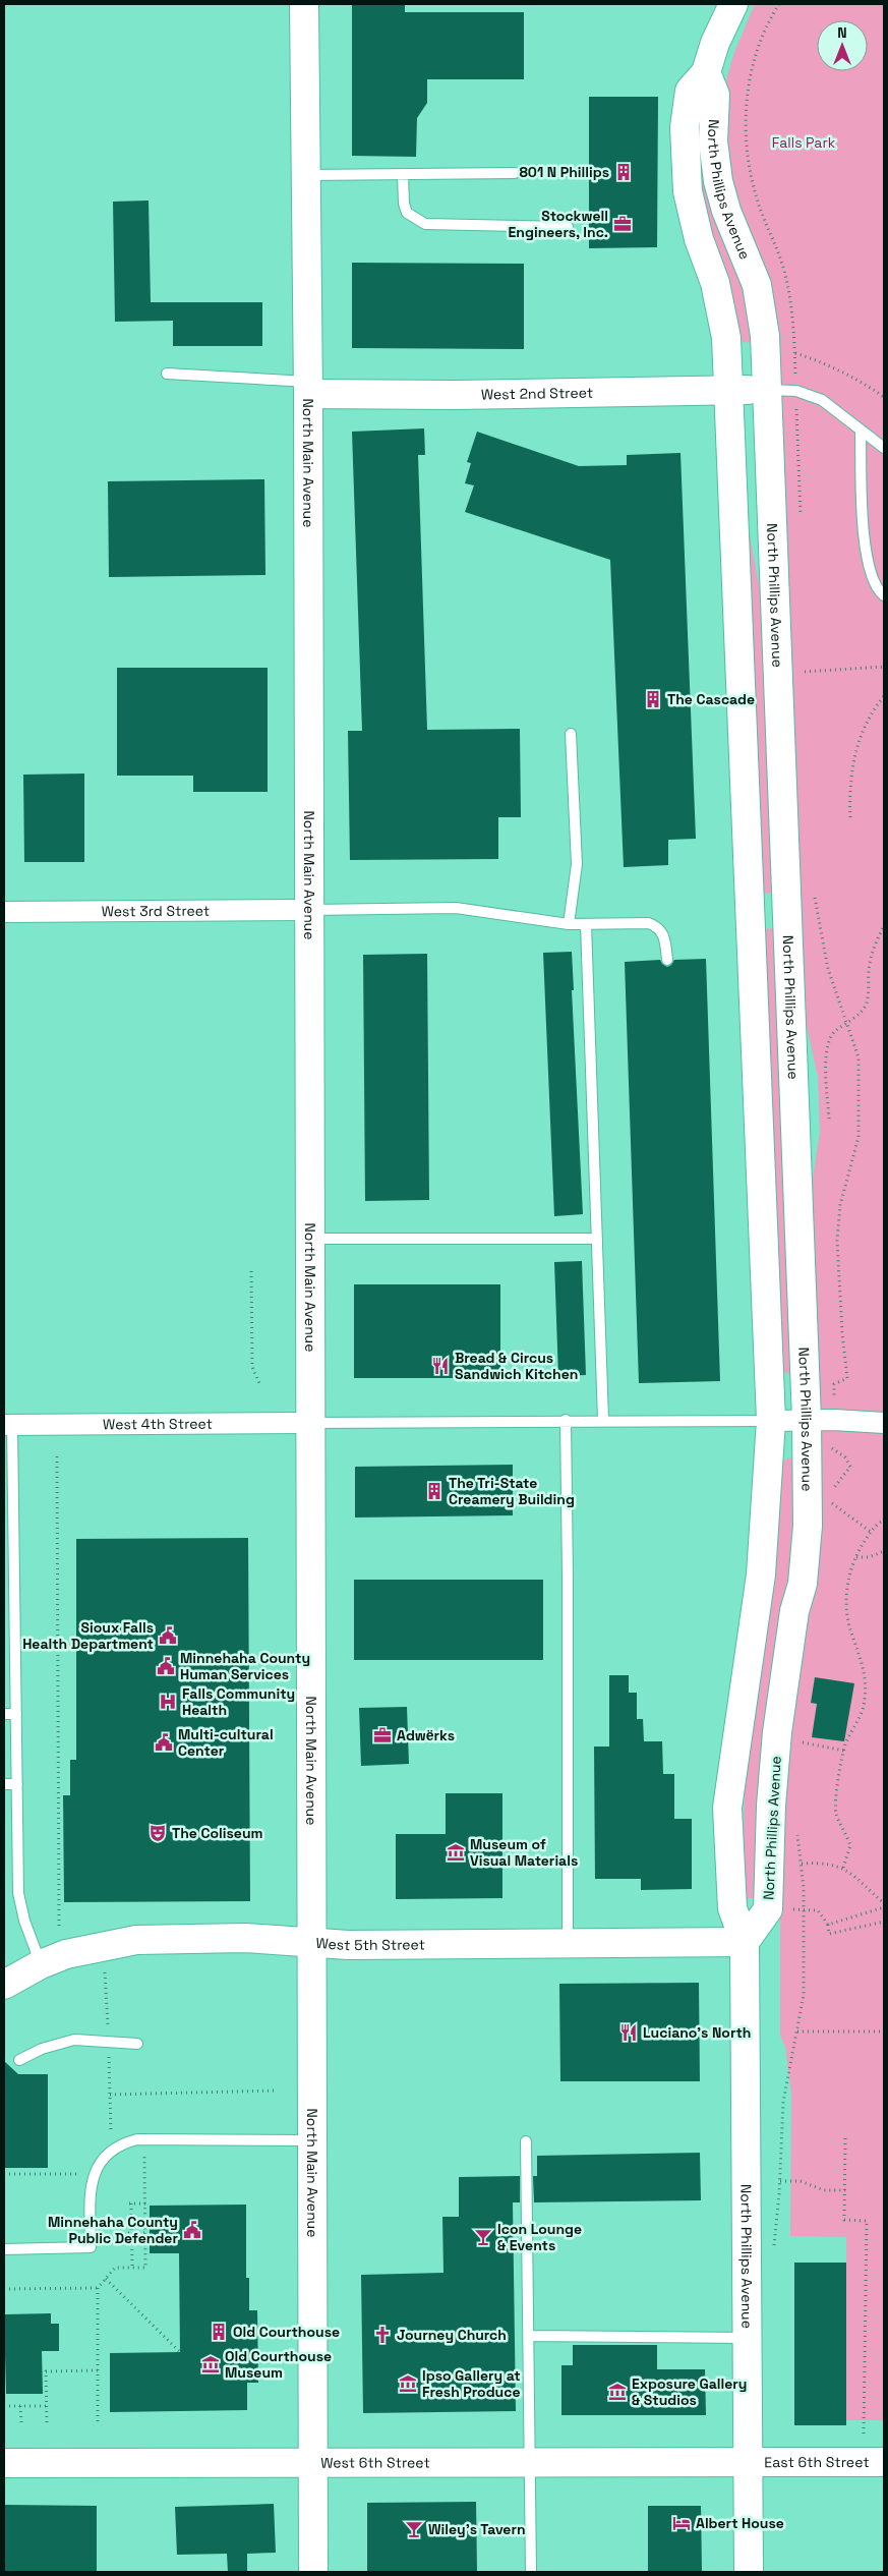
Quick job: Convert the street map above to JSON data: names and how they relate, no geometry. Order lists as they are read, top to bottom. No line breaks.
{"streets":{"street":["North Phillips Avenue","West 2nd Street","North Main Avenue","West 3rd Street","West 4th Street","West 5th Street","West 6th Street","East 6th Street"]},"crossings":[["North Phillips Avenue","West 2nd Street"],["North Phillips Avenue","West 5th Street"],["North Phillips Avenue","West 6th Street"],["North Phillips Avenue","East 6th Street"],["West 2nd Street","North Main Avenue"],["North Main Avenue","West 3rd Street"],["North Main Avenue","West 4th Street"],["North Main Avenue","West 5th Street"],["North Main Avenue","West 6th Street"],["West 6th Street","East 6th Street"]],"parks":["Falls Park"],"places":{"building":["801 N Phillips","The Cascade","The Tri-State Creamery Building","Old Courthouse"],"office":["Stockwell Engineers, Inc.","Adwёrks"],"restaurant":["Bread & Circus Sandwich Kitchen","Luciano's North"],"public building":["Sioux Falls Health Department","Minnehaha County Human Services","Multi-cultural Center","Minnehaha County Public Defender"],"hospital":["Falls Community Health"],"theatre":["The Coliseum"],"museum":["Museum of Visual Materials","Old Courthouse Museum","Ipso Gallery at Fresh Produce","Exposure Gallery & Studios"],"bar":["Icon Lounge & Events","Wiley's Tavern"],"church":["Journey Church"],"hotel":["Albert House"]},"north":"top"}
